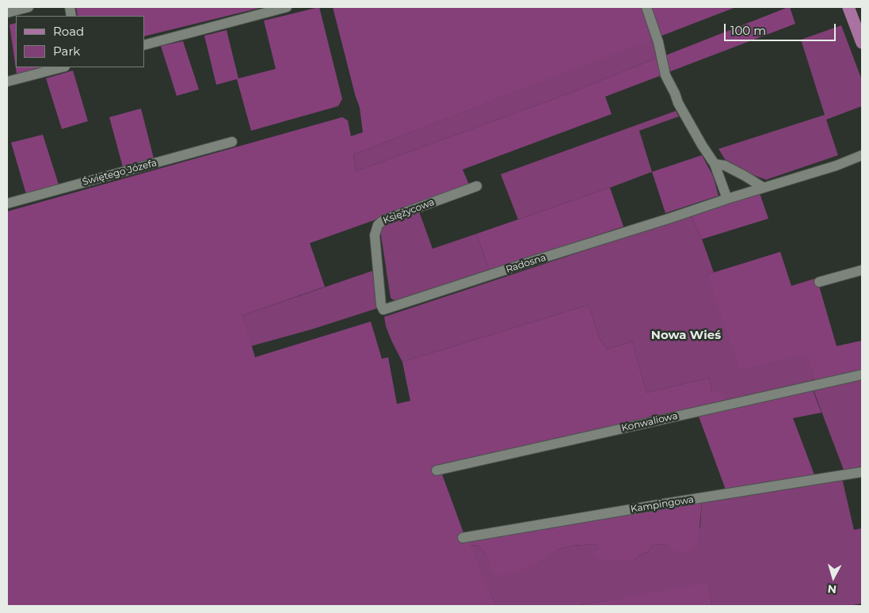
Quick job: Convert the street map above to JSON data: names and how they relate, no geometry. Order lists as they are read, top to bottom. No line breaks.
{"streets":{"street":["Świętego Józefa","Księżycowa","Radosna","Konwaliowa","Kampingowa"]},"crossings":[["Księżycowa","Radosna"]],"districts":["Nowa Wieś"],"legend":["Road","Park"],"scale_bar":"100 m","north":"bottom"}
